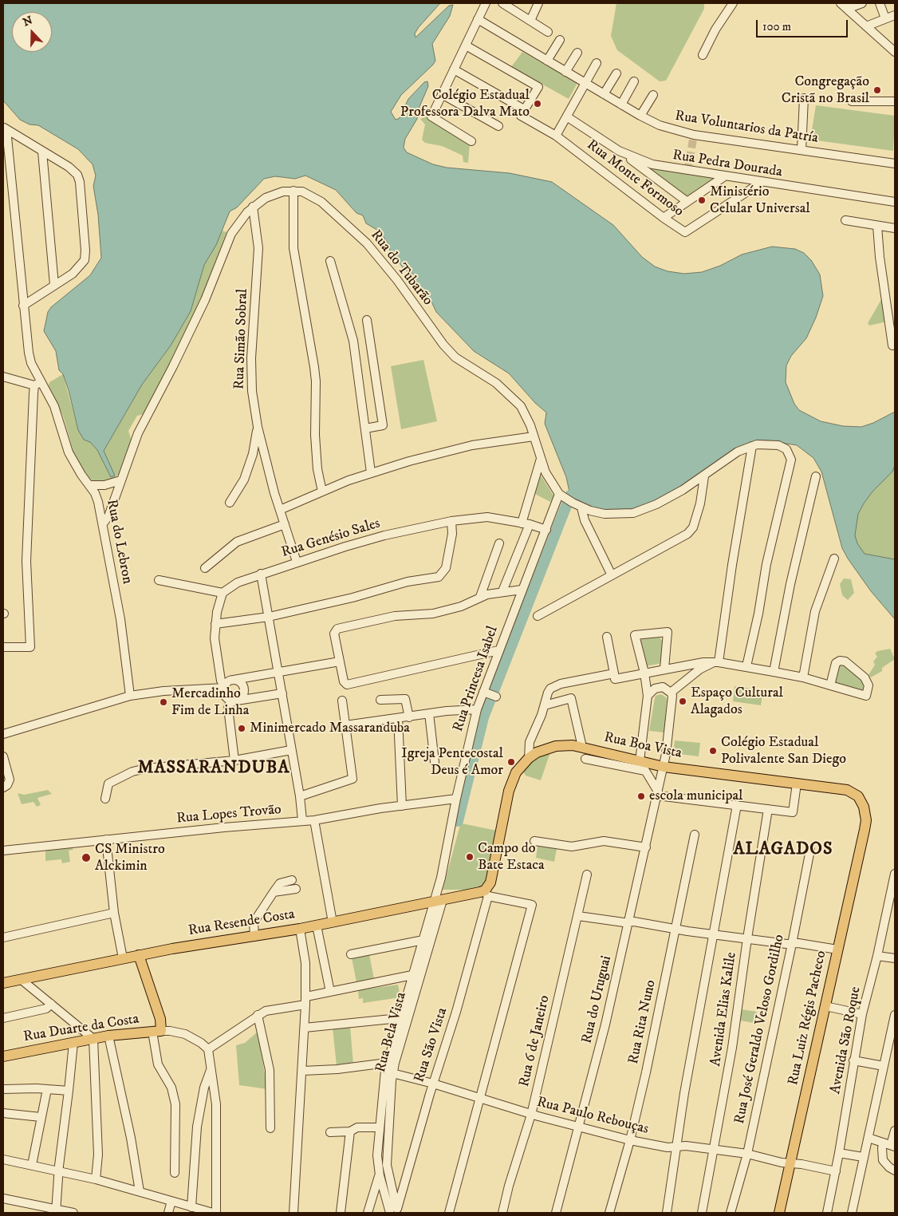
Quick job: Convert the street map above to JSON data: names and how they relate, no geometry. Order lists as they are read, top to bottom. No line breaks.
{"streets":{"main road":["Rua Boa Vista","Rua Resende Costa","Rua Luiz Régis Pacheco","Rua Duarte da Costa"],"street":["Rua Voluntarios da Patría","Rua Pedra Dourada","Rua Monte Formoso","Rua do Tubarão","Rua Simão Sobral","Rua Genésio Sales","Rua do Lebron","Rua Princesa Isabel","Rua Lopes Trovão","Rua do Uruguai","Avenida Elias Kalile","Rua Rita Nuno","Rua José Geraldo Veloso Gordilho","Rua Bela Vista","Avenida São Roque","Rua 6 de Janeiro","Rua São Vista","Rua Paulo Rebouças"]},"crossings":[["Rua Pedra Dourada","Rua Monte Formoso"],["Rua do Tubarão","Rua Princesa Isabel"],["Rua Simão Sobral","Rua Genésio Sales"],["Rua Genésio Sales","Rua Princesa Isabel"],["Rua Princesa Isabel","Rua Lopes Trovão"],["Rua Princesa Isabel","Rua Resende Costa"],["Rua Princesa Isabel","Rua Bela Vista"],["Rua Boa Vista","Rua Resende Costa"],["Rua Boa Vista","Rua do Uruguai"],["Rua Boa Vista","Rua Luiz Régis Pacheco"],["Rua Boa Vista","Rua São Vista"],["Rua Resende Costa","Rua Bela Vista"],["Rua Resende Costa","Rua São Vista"],["Rua do Uruguai","Rua Paulo Rebouças"],["Avenida Elias Kalile","Rua Paulo Rebouças"],["Rua Luiz Régis Pacheco","Rua Paulo Rebouças"],["Rua Rita Nuno","Rua Paulo Rebouças"],["Rua José Geraldo Veloso Gordilho","Rua Paulo Rebouças"],["Rua Bela Vista","Rua Paulo Rebouças"],["Avenida São Roque","Rua Paulo Rebouças"],["Rua 6 de Janeiro","Rua Paulo Rebouças"],["Rua São Vista","Rua Paulo Rebouças"]],"districts":["MASSARANDUBA","ALAGADOS"],"places":["Congregação Cristã no Brasil","Colégio Estadual Professora Dalva Mato","Ministério Celular Universal","Espaço Cultural Alagados","Mercadinho Fim de Linha","Minimercado Massaranduba","Colégio Estadual Polivalente San Diego","Igreja Pentecostal Deus é Amor","escola municipal","Campo do Bate Estaca","CS Ministro Alckimin"],"scale_bar":"100 m","north":"top"}
